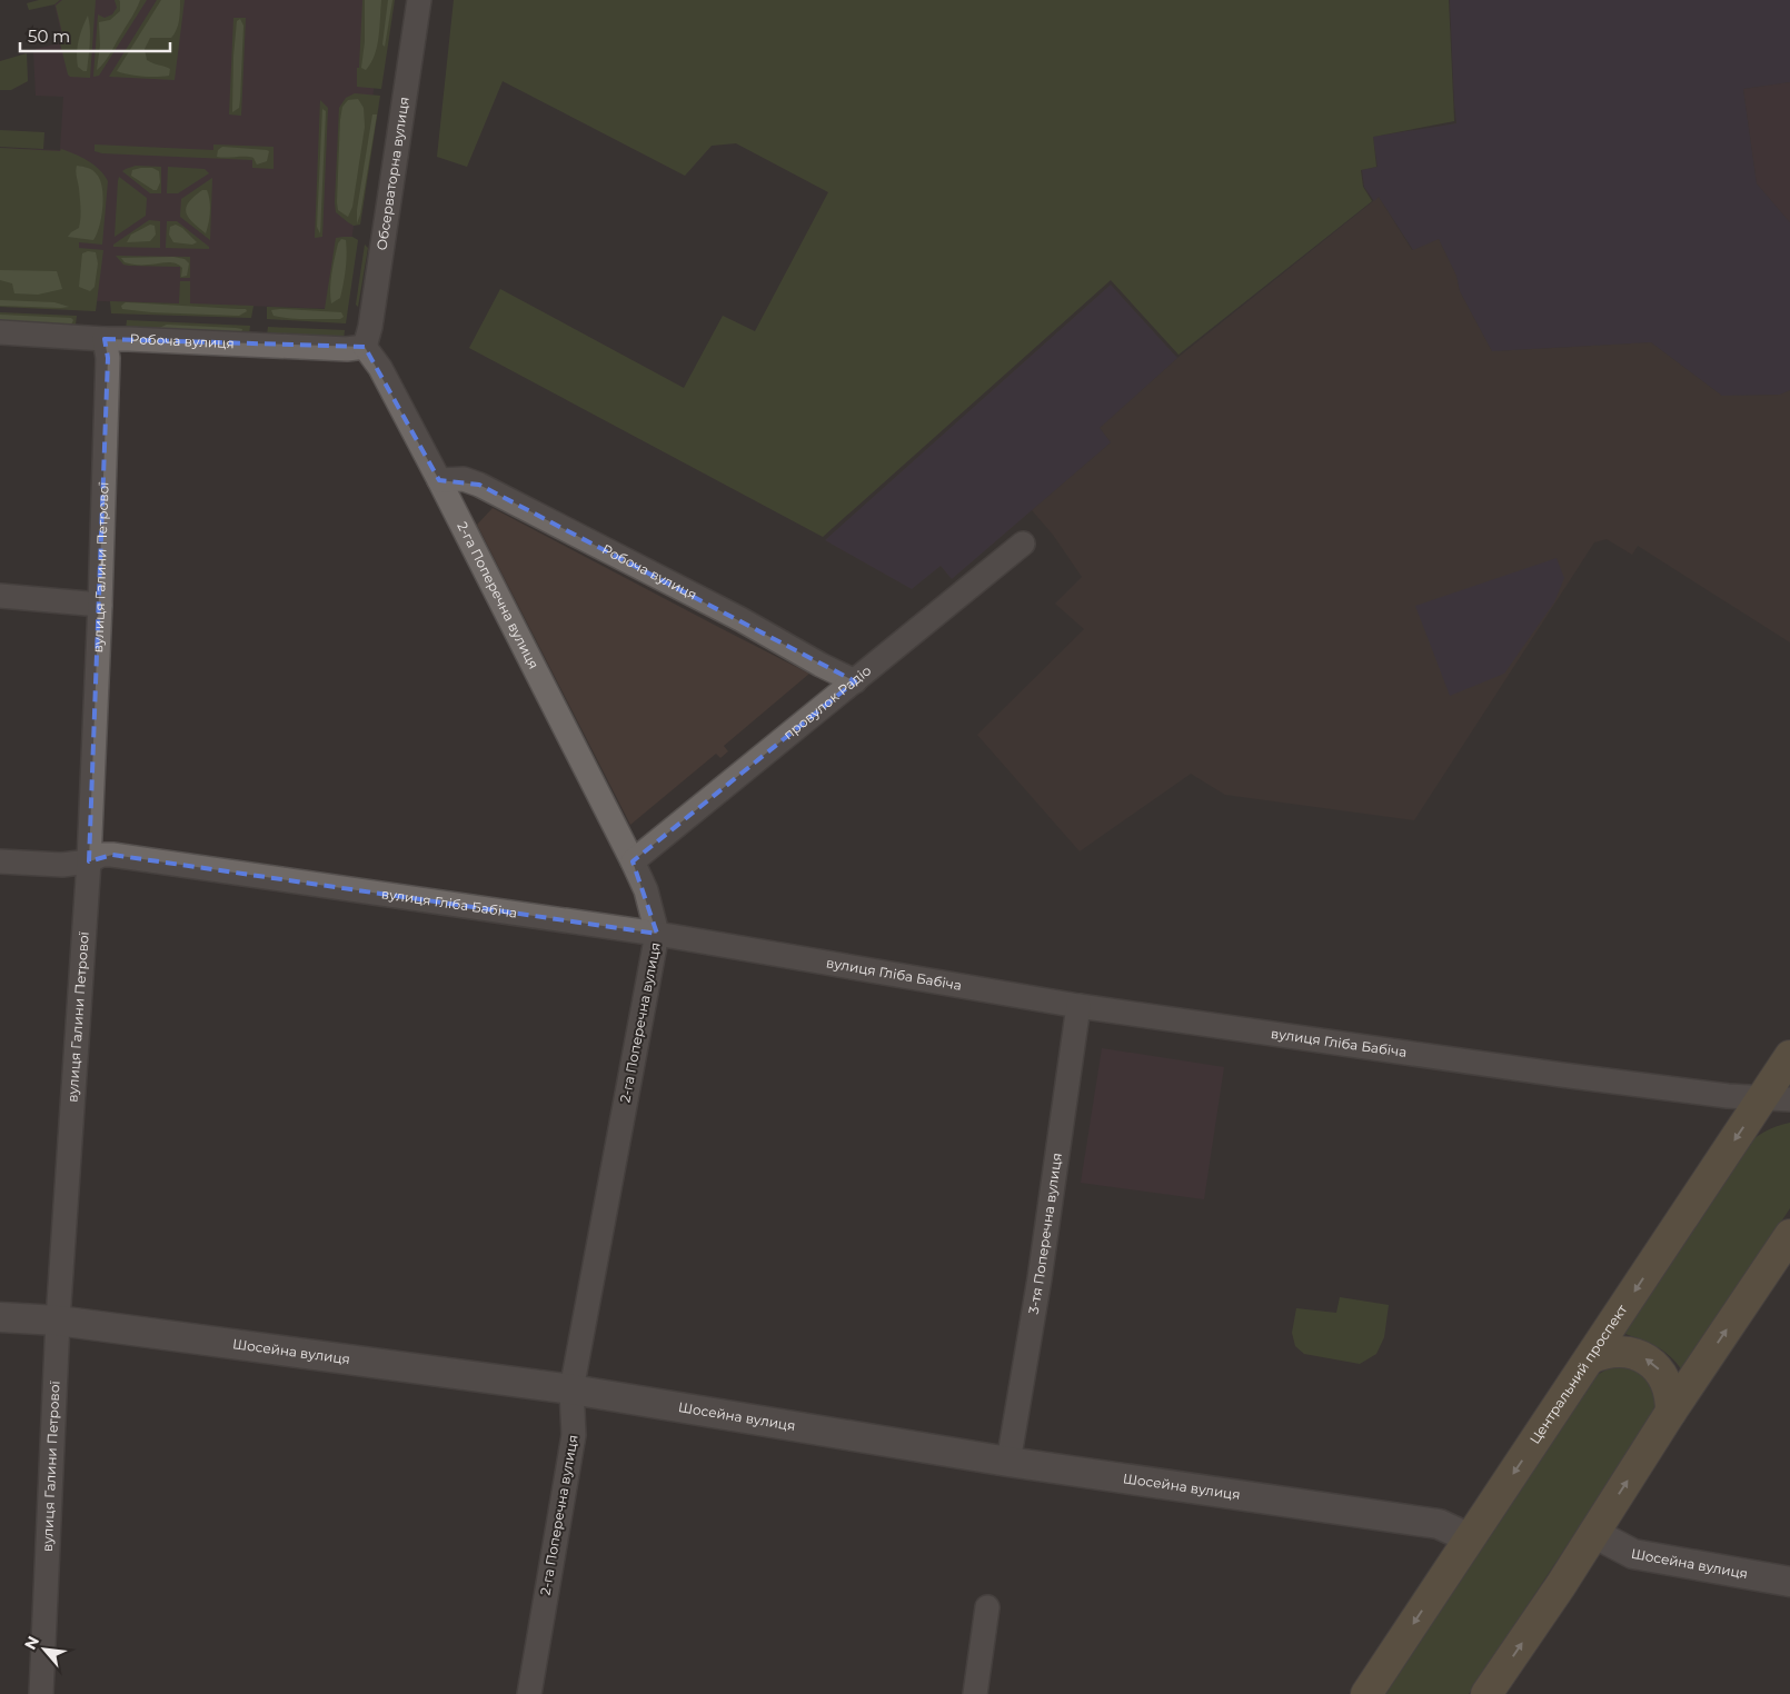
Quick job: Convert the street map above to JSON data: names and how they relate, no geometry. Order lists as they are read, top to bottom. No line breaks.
{"streets":{"main road":["Центральний проспект"],"street":["Обсерваторна вулиця","Робоча вулиця","вулиця Галини Петрової","2-га Поперечна вулиця","провулок Радіо","вулиця Гліба Бабіча","3-тя Поперечна вулиця","Шосейна вулиця"]},"crossings":[["Обсерваторна вулиця","Робоча вулиця"],["Обсерваторна вулиця","2-га Поперечна вулиця"],["Робоча вулиця","вулиця Галини Петрової"],["Робоча вулиця","2-га Поперечна вулиця"],["Робоча вулиця","провулок Радіо"],["вулиця Галини Петрової","вулиця Гліба Бабіча"],["вулиця Галини Петрової","Шосейна вулиця"],["2-га Поперечна вулиця","провулок Радіо"],["2-га Поперечна вулиця","вулиця Гліба Бабіча"],["2-га Поперечна вулиця","Шосейна вулиця"],["вулиця Гліба Бабіча","3-тя Поперечна вулиця"],["вулиця Гліба Бабіча","Центральний проспект"],["3-тя Поперечна вулиця","Шосейна вулиця"],["Шосейна вулиця","Центральний проспект"]],"scale_bar":"50 m","north":"top left"}
